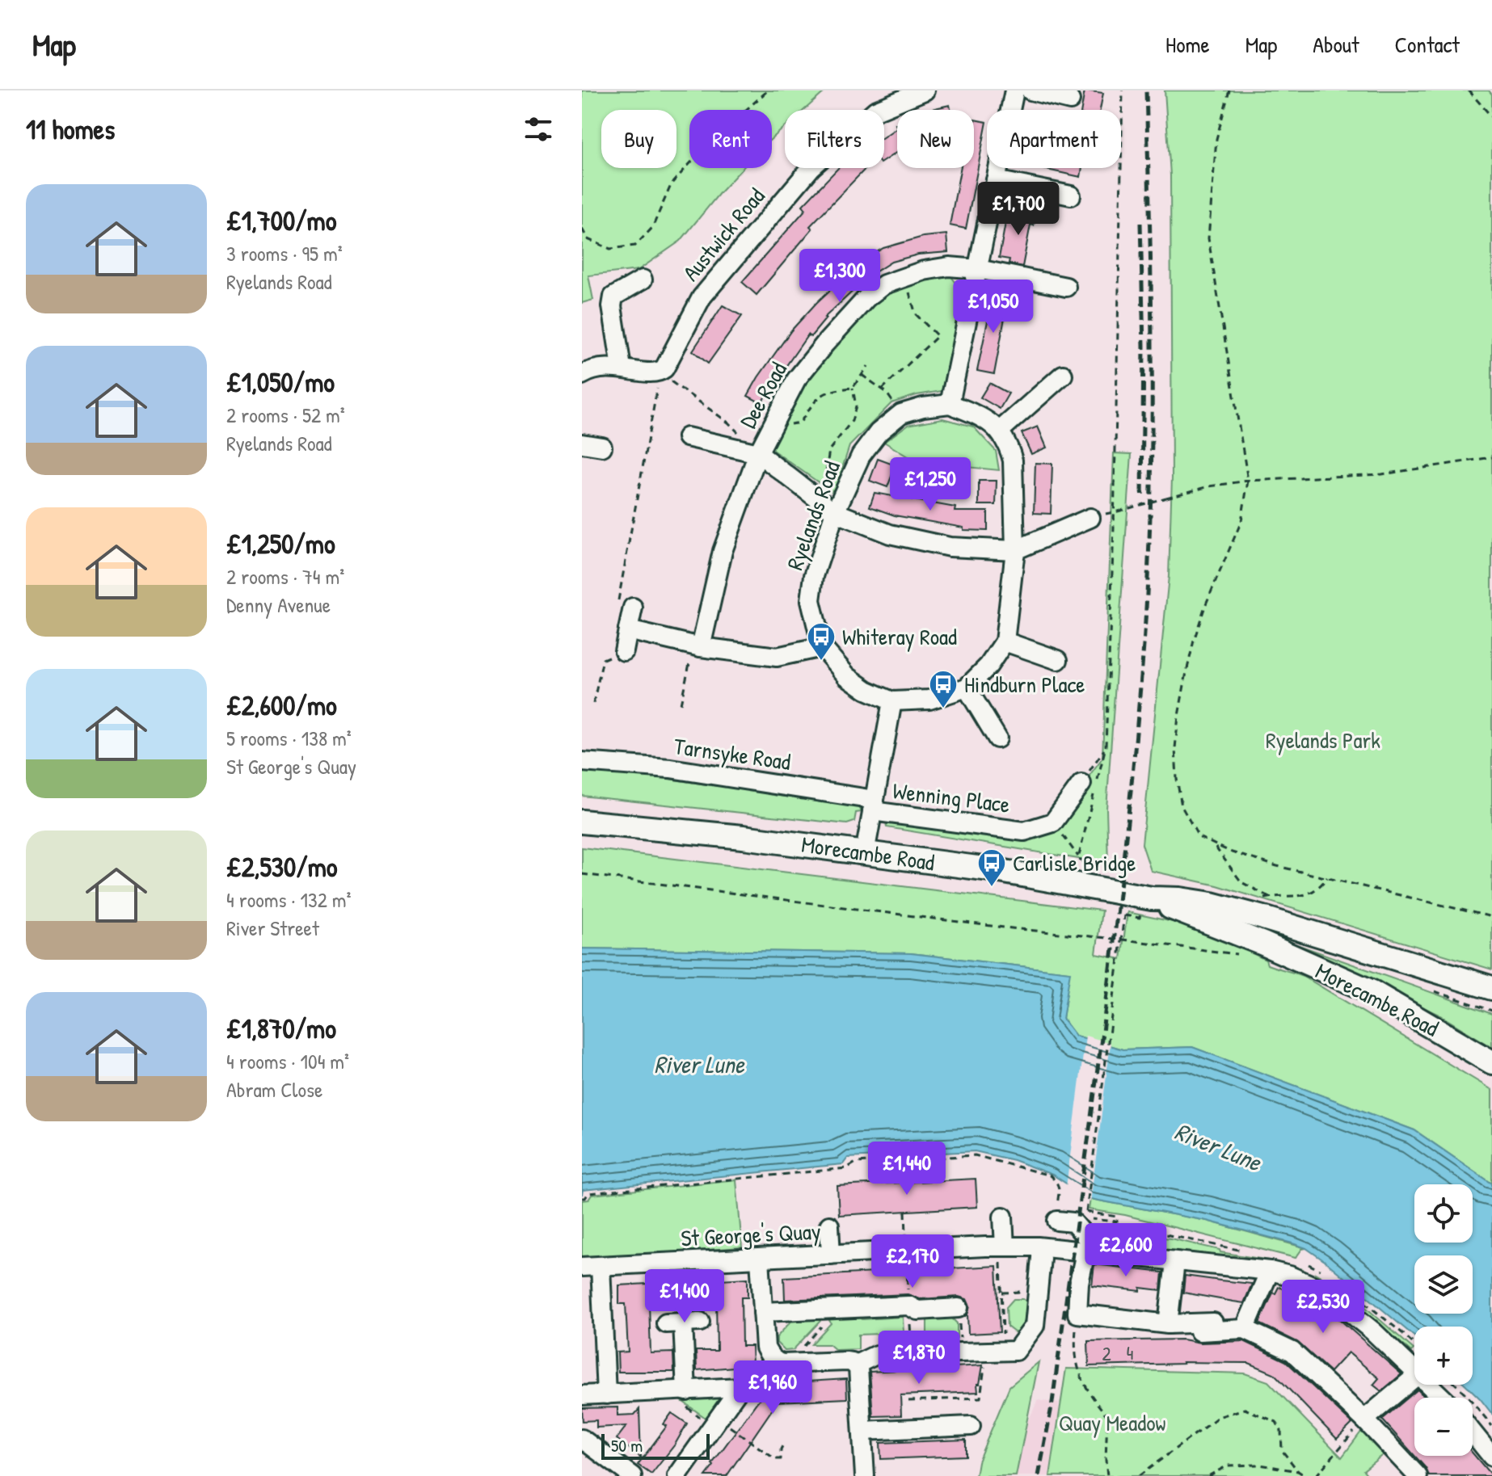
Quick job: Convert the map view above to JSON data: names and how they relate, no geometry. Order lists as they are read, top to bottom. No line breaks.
{"streets":{"main road":["Morecambe Road"],"street":["Austwick Road","Dee Road","Ryelands Road","Tarnsyke Road","Wenning Place","St George's Quay"]},"crossings":[["Tarnsyke Road","Wenning Place"]],"water":["River Lune"],"parks":["Ryelands Park","Quay Meadow"],"places":{"bus stop":["Whiteray Road","Hindburn Place","Carlisle Bridge"]},"house_numbers":["4","2"],"scale_bar":"50 m","page":{"header":"Map","nav":["Home","Map","About","Contact"],"heading":"11 homes","chip":["Buy","Rent","Filters","New","Apartment"],"list":[{"name":"£1,700/mo","note":"3 rooms · 95 m² · Ryelands Road"},{"name":"£1,050/mo","note":"2 rooms · 52 m² · Ryelands Road"},{"name":"£1,250/mo","note":"2 rooms · 74 m² · Denny Avenue"},{"name":"£2,600/mo","note":"5 rooms · 138 m² · St George's Quay"},{"name":"£2,530/mo","note":"4 rooms · 132 m² · River Street"},{"name":"£1,870/mo","note":"4 rooms · 104 m² · Abram Close"}],"price":["£1,700","£1,300","£1,050","£1,250","£1,440","£2,600","£2,170","£1,400","£2,530","£1,870","£1,960"],"map_buttons":["+","−"],"scale":"50 m"}}
